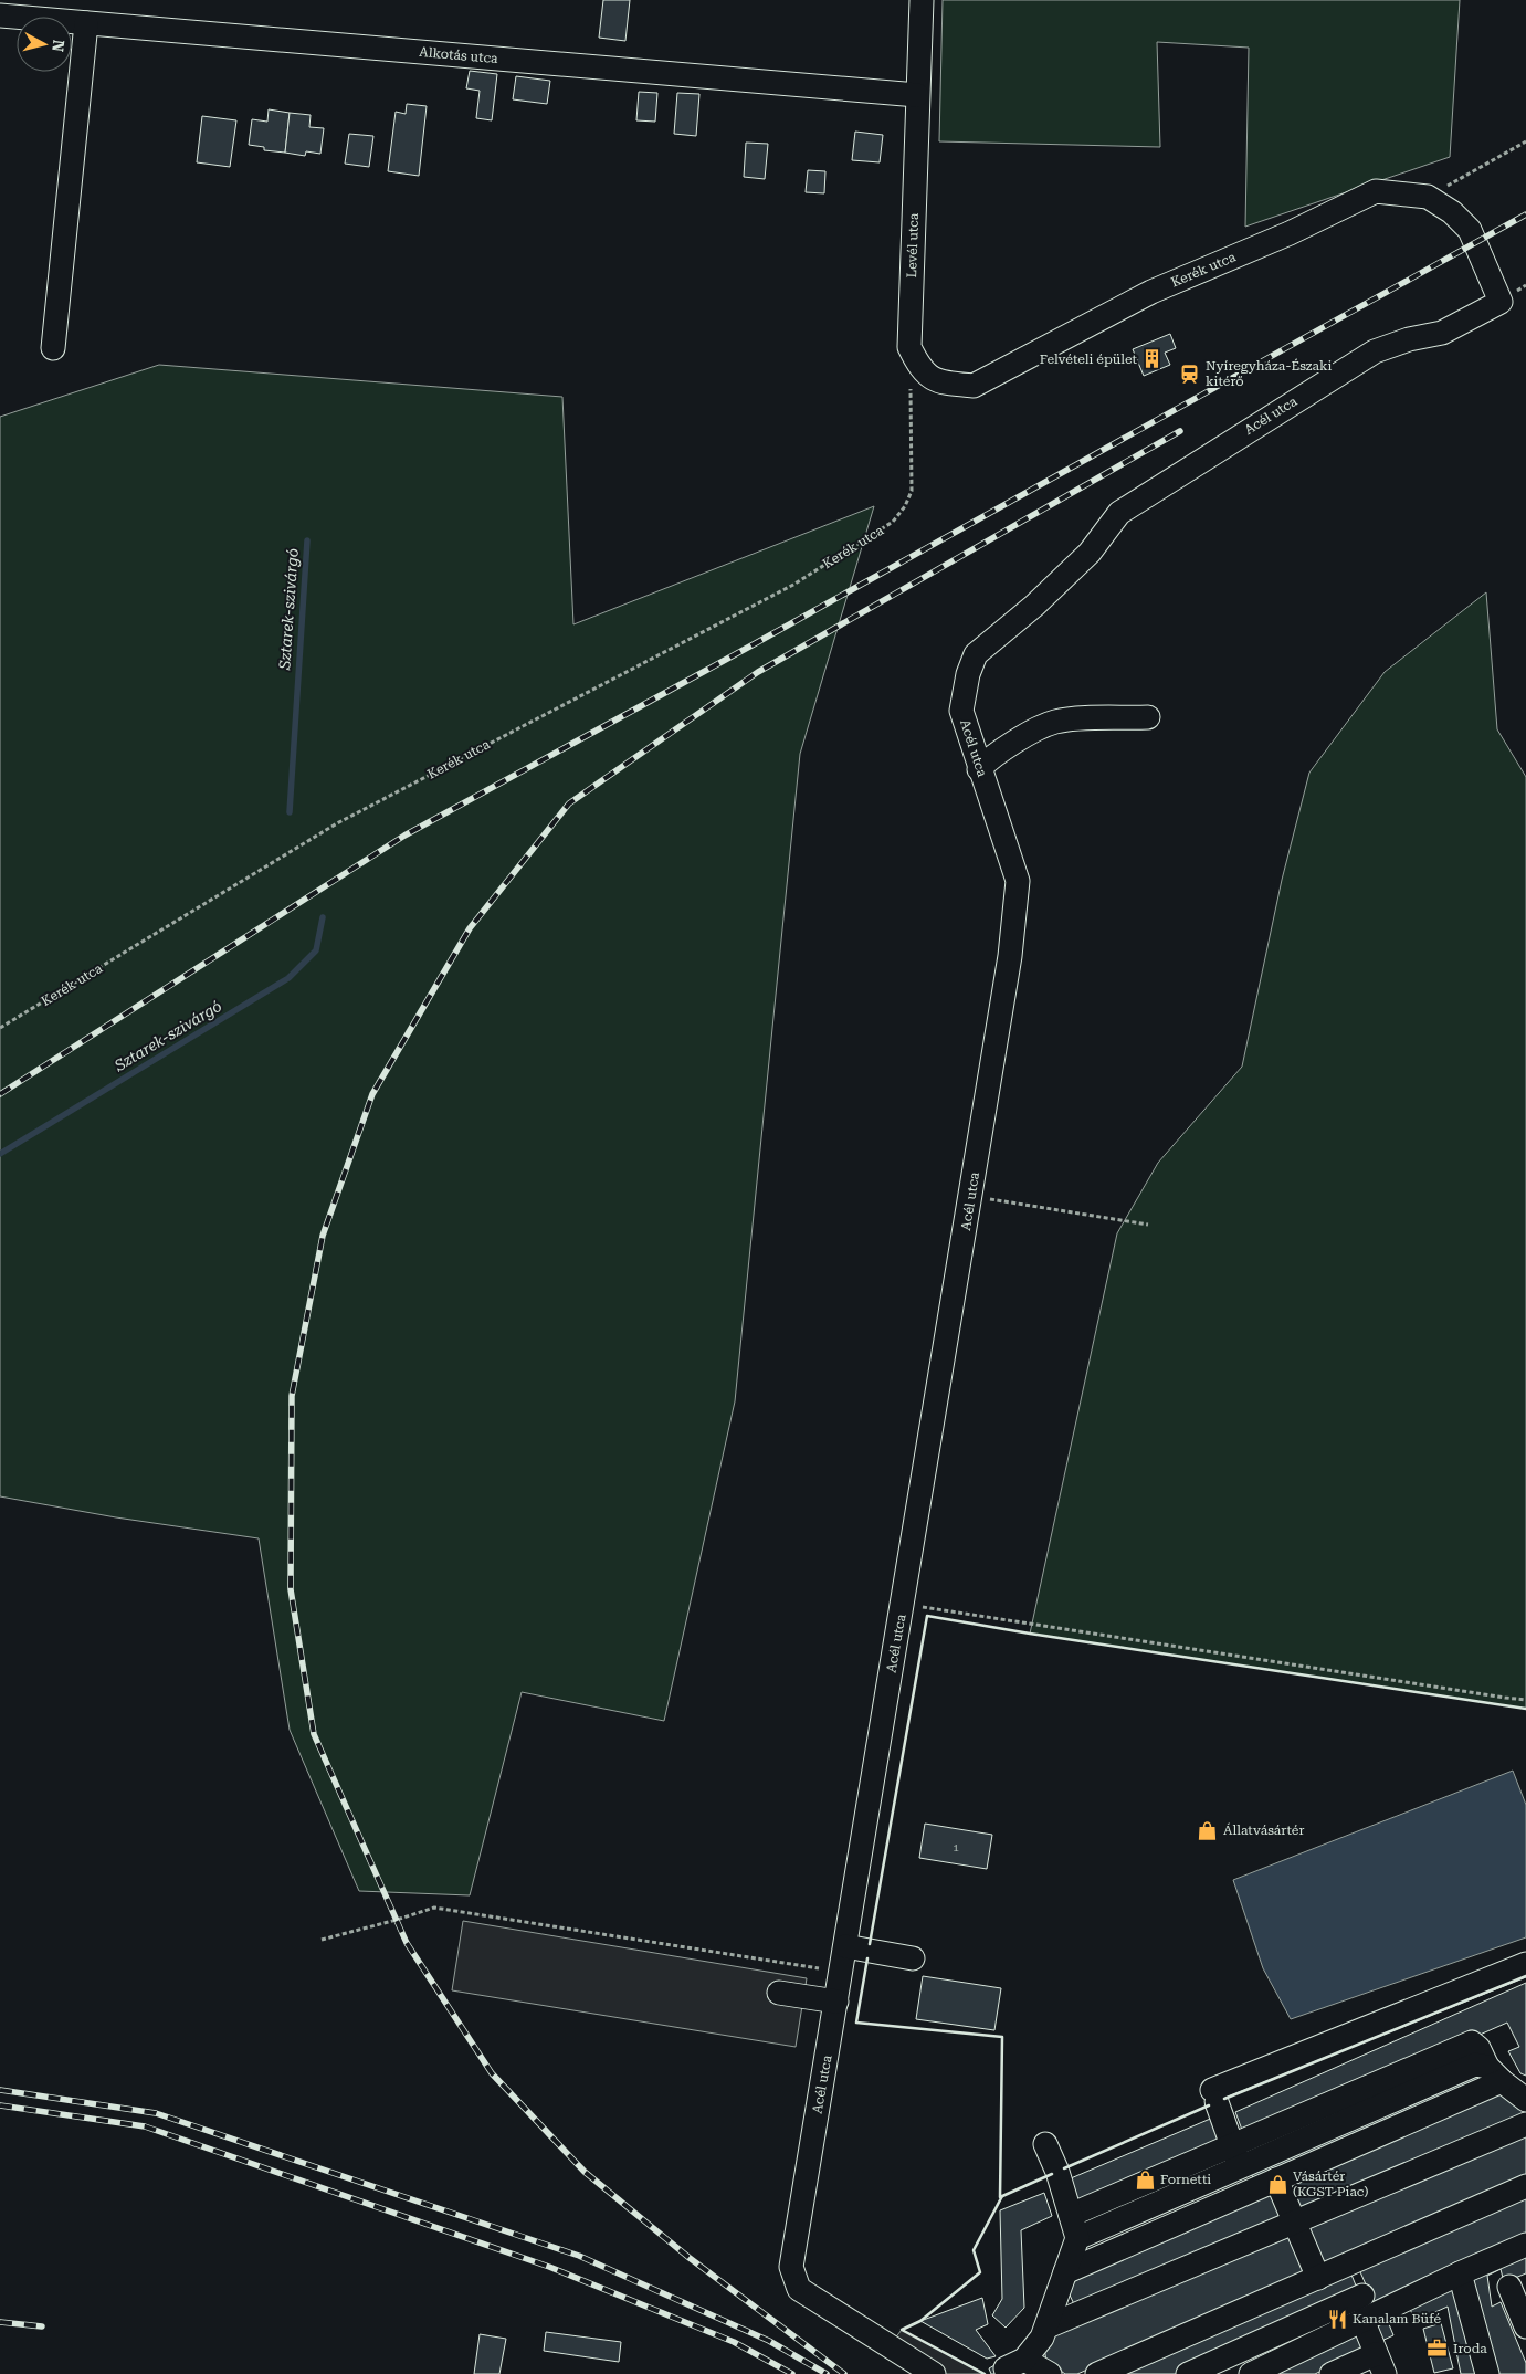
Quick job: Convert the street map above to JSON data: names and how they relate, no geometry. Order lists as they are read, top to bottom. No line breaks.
{"streets":{"street":["Alkotás utca","Levél utca","Kerék utca","Acél utca"]},"crossings":[["Alkotás utca","Levél utca"],["Levél utca","Kerék utca"],["Kerék utca","Acél utca"]],"water":["Sztarek-szivárgó"],"places":{"building":["Felvételi épület"],"station":["Nyíregyháza-Északi kitérő"],"shop":["Állatvásártér","Fornetti","Vásártér (KGST Piac)"],"restaurant":["Kanalam Büfé"],"office":["Iroda"]},"house_numbers":["1"],"north":"right"}
